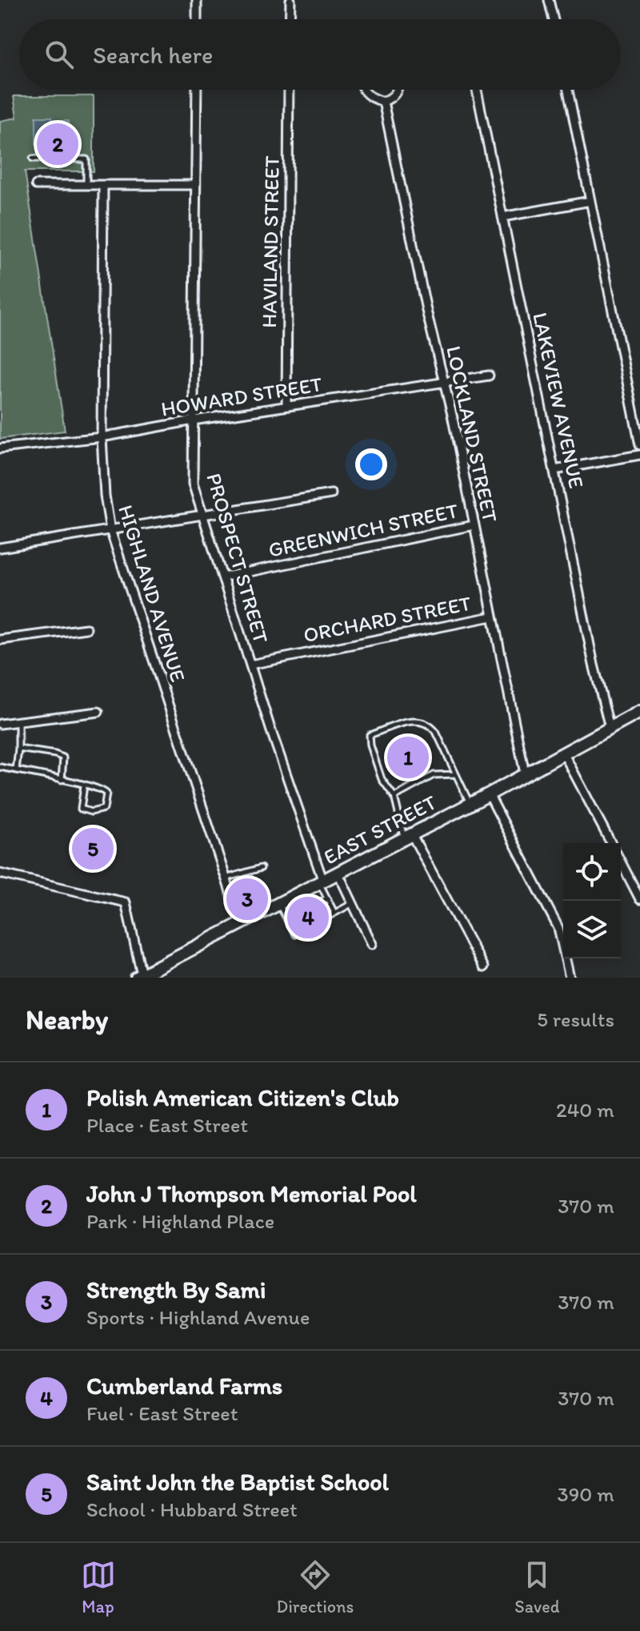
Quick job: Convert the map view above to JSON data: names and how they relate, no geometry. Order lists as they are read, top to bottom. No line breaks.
{"streets":{"main road":["EAST STREET"],"street":["HAVILAND STREET","HOWARD STREET","LAKEVIEW AVENUE","LOCKLAND STREET","GREENWICH STREET","PROSPECT STREET","HIGHLAND AVENUE","ORCHARD STREET"]},"crossings":[["HAVILAND STREET","HOWARD STREET"],["HOWARD STREET","LOCKLAND STREET"],["HOWARD STREET","PROSPECT STREET"],["HOWARD STREET","HIGHLAND AVENUE"],["LAKEVIEW AVENUE","EAST STREET"],["LOCKLAND STREET","GREENWICH STREET"],["LOCKLAND STREET","ORCHARD STREET"],["LOCKLAND STREET","EAST STREET"],["GREENWICH STREET","PROSPECT STREET"],["PROSPECT STREET","ORCHARD STREET"],["PROSPECT STREET","EAST STREET"],["HIGHLAND AVENUE","EAST STREET"]],"page":{"search":"Search here","pins":["2","1","5","3","4"],"heading":["Nearby","5 results"],"list":[{"mark":"1","name":"Polish American Citizen's Club","note":"Place · East Street","value":"240 m"},{"mark":"2","name":"John J Thompson Memorial Pool","note":"Park · Highland Place","value":"370 m"},{"mark":"3","name":"Strength By Sami","note":"Sports · Highland Avenue","value":"370 m"},{"mark":"4","name":"Cumberland Farms","note":"Fuel · East Street","value":"370 m"},{"mark":"5","name":"Saint John the Baptist School","note":"School · Hubbard Street","value":"390 m"}],"nav":["Map","Directions","Saved"]}}
